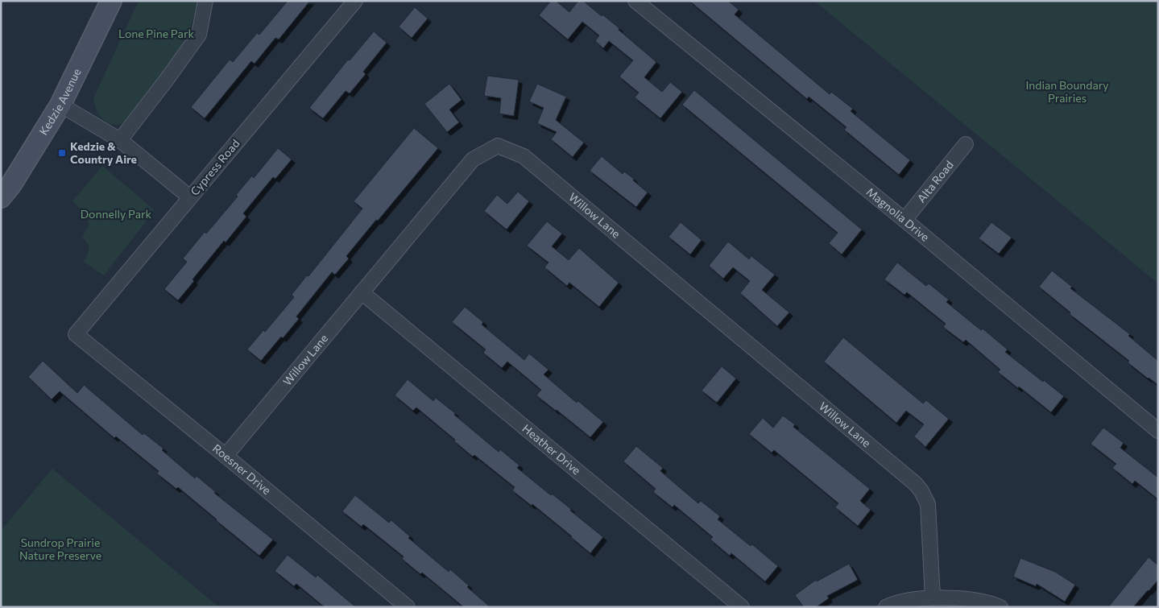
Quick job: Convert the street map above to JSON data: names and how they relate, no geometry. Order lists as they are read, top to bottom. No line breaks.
{"streets":{"main road":["Kedzie Avenue"],"street":["Cypress Road","Alta Road","Magnolia Drive","Willow Lane","Heather Drive","Roesner Drive"]},"crossings":[["Cypress Road","Roesner Drive"],["Alta Road","Magnolia Drive"],["Willow Lane","Heather Drive"],["Willow Lane","Roesner Drive"]],"parks":["Lone Pine Park","Indian Boundary Prairies","Donnelly Park","Sundrop Prairie Nature Preserve"],"places":{"transit":["Kedzie & Country Aire"]}}
